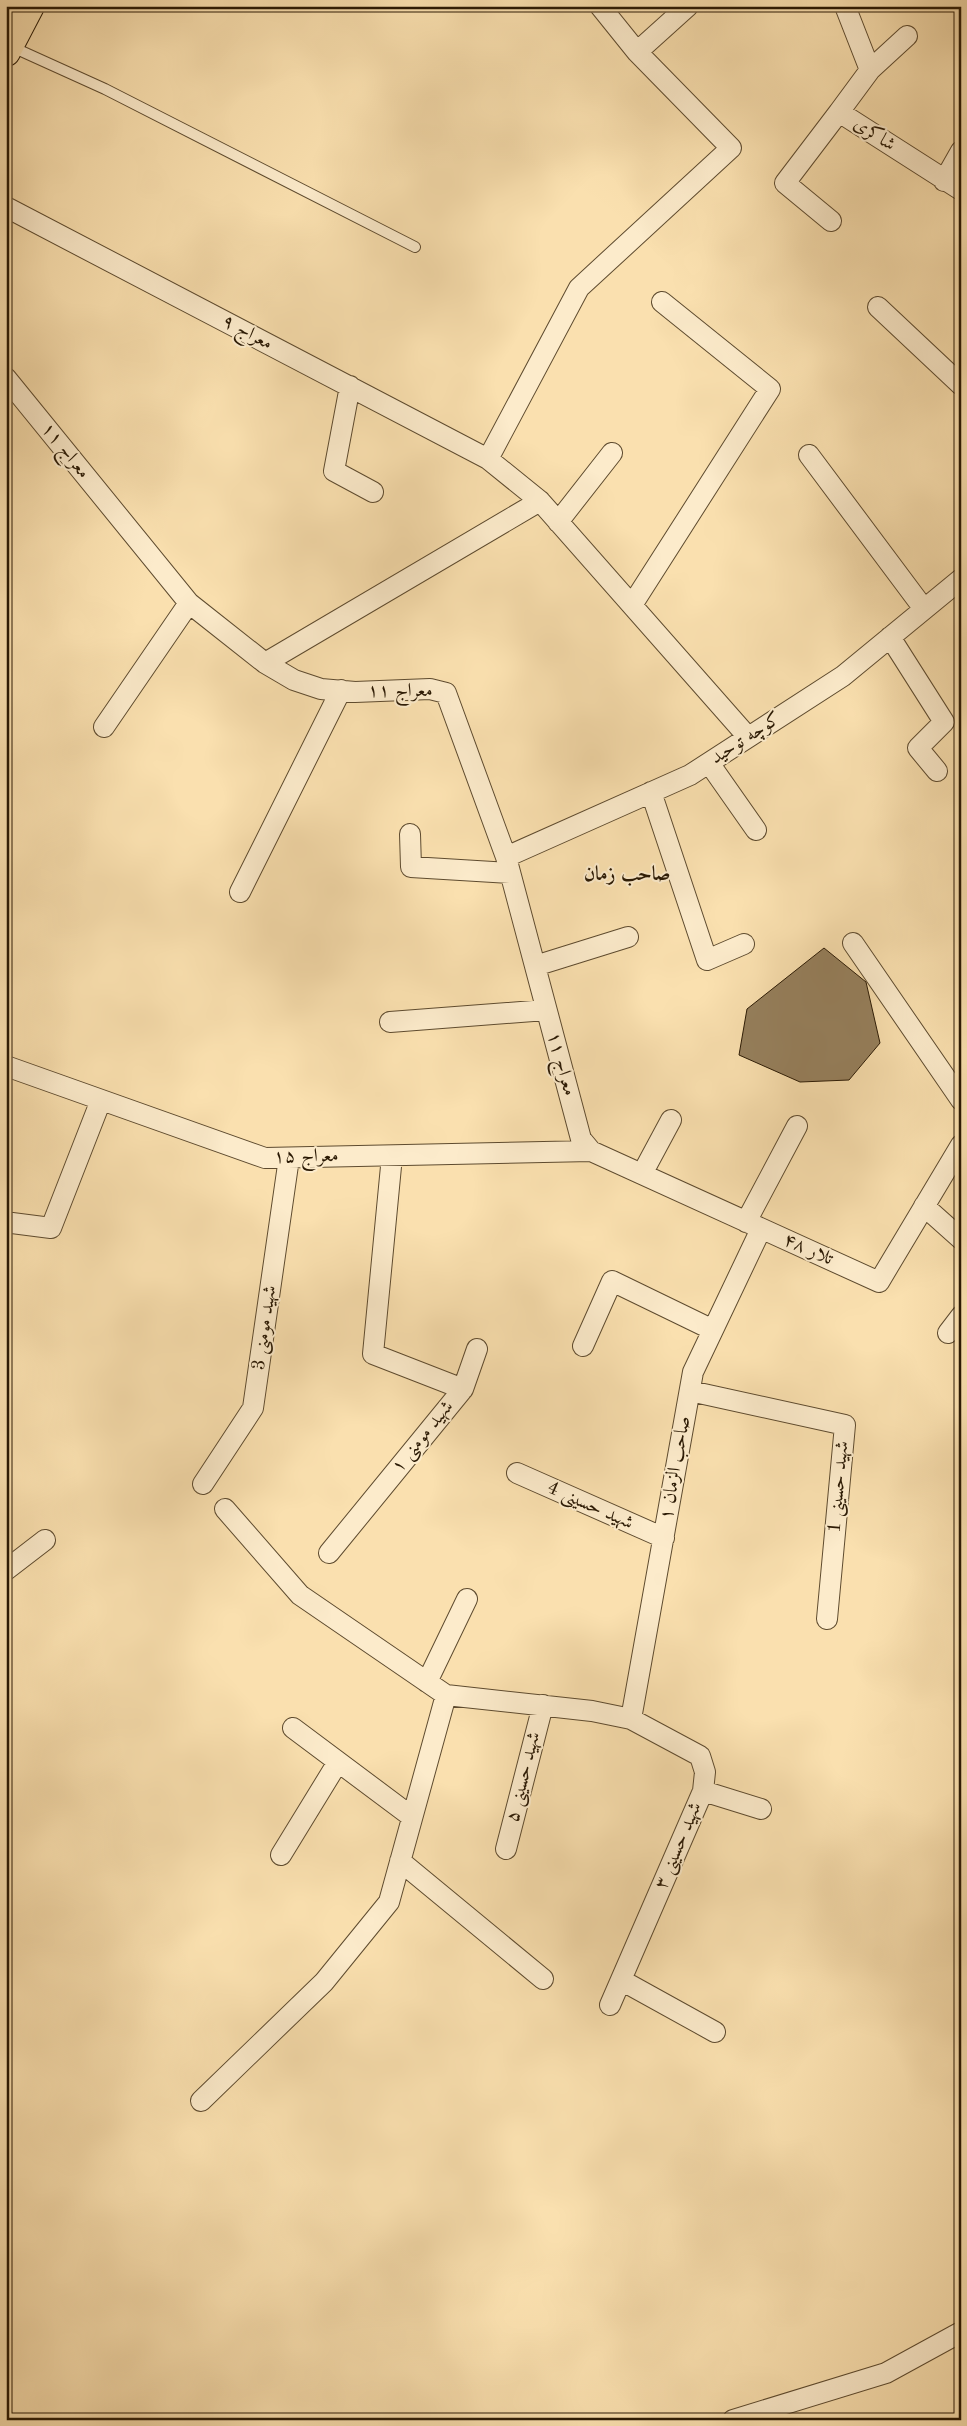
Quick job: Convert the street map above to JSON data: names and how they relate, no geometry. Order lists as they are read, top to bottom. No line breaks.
{"streets":{"street":["شاکری","معراج ۹","معراج ۱۱","کوچه توحید","معراج ۱۵","تلار ۴۸","شهید مومنی 3","شهید مومنی ۱","صاحب الزمان ۱","شهید حسینی 1","شهید حسینی 4","شهید حسینی ۵","شهید حسینی ۳"]},"crossings":[["معراج ۹","کوچه توحید"],["معراج ۱۱","کوچه توحید"],["معراج ۱۱","معراج ۱۵"],["معراج ۱۱","تلار ۴۸"],["معراج ۱۵","تلار ۴۸"],["معراج ۱۵","شهید مومنی 3"],["معراج ۱۵","شهید مومنی ۱"],["تلار ۴۸","صاحب الزمان ۱"],["صاحب الزمان ۱","شهید حسینی 1"],["صاحب الزمان ۱","شهید حسینی 4"],["صاحب الزمان ۱","شهید حسینی ۳"],["شهید حسینی ۵","شهید حسینی ۳"]],"districts":["صاحب زمان"]}
